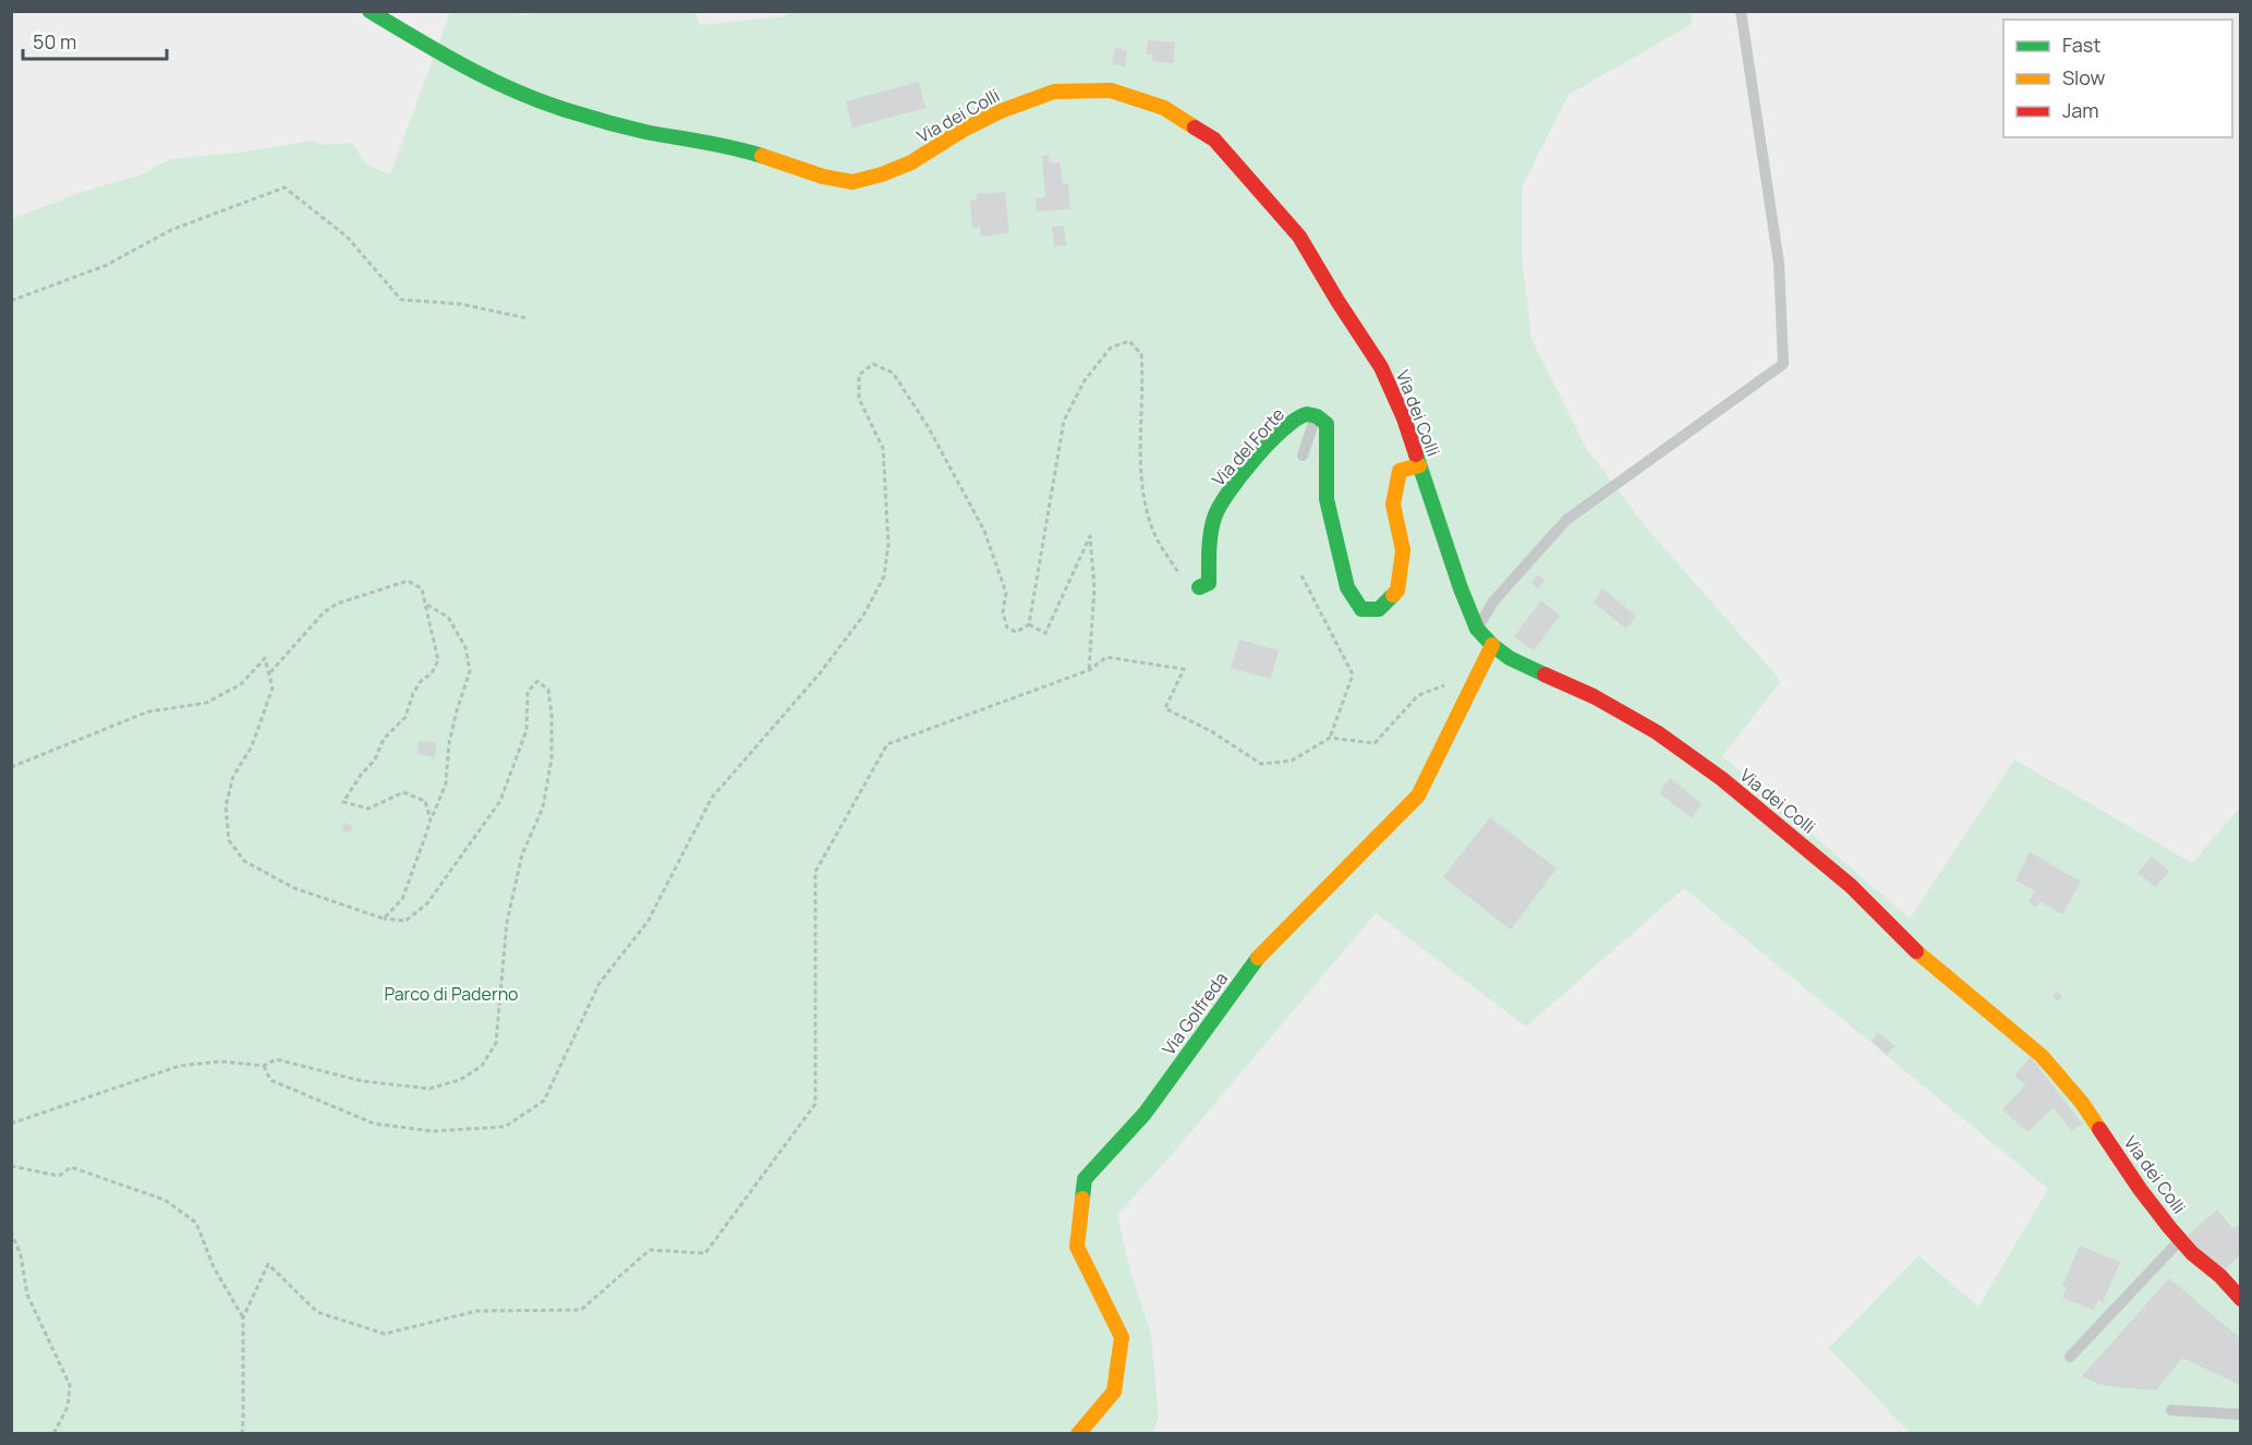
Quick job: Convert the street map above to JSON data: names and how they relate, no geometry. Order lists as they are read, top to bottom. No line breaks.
{"streets":{"main road":["Via dei Colli","Via del Forte","Via Golfreda"]},"crossings":[["Via dei Colli","Via del Forte"],["Via dei Colli","Via Golfreda"]],"parks":["Parco di Paderno"],"legend":["Fast","Slow","Jam"],"scale_bar":"50 m"}
